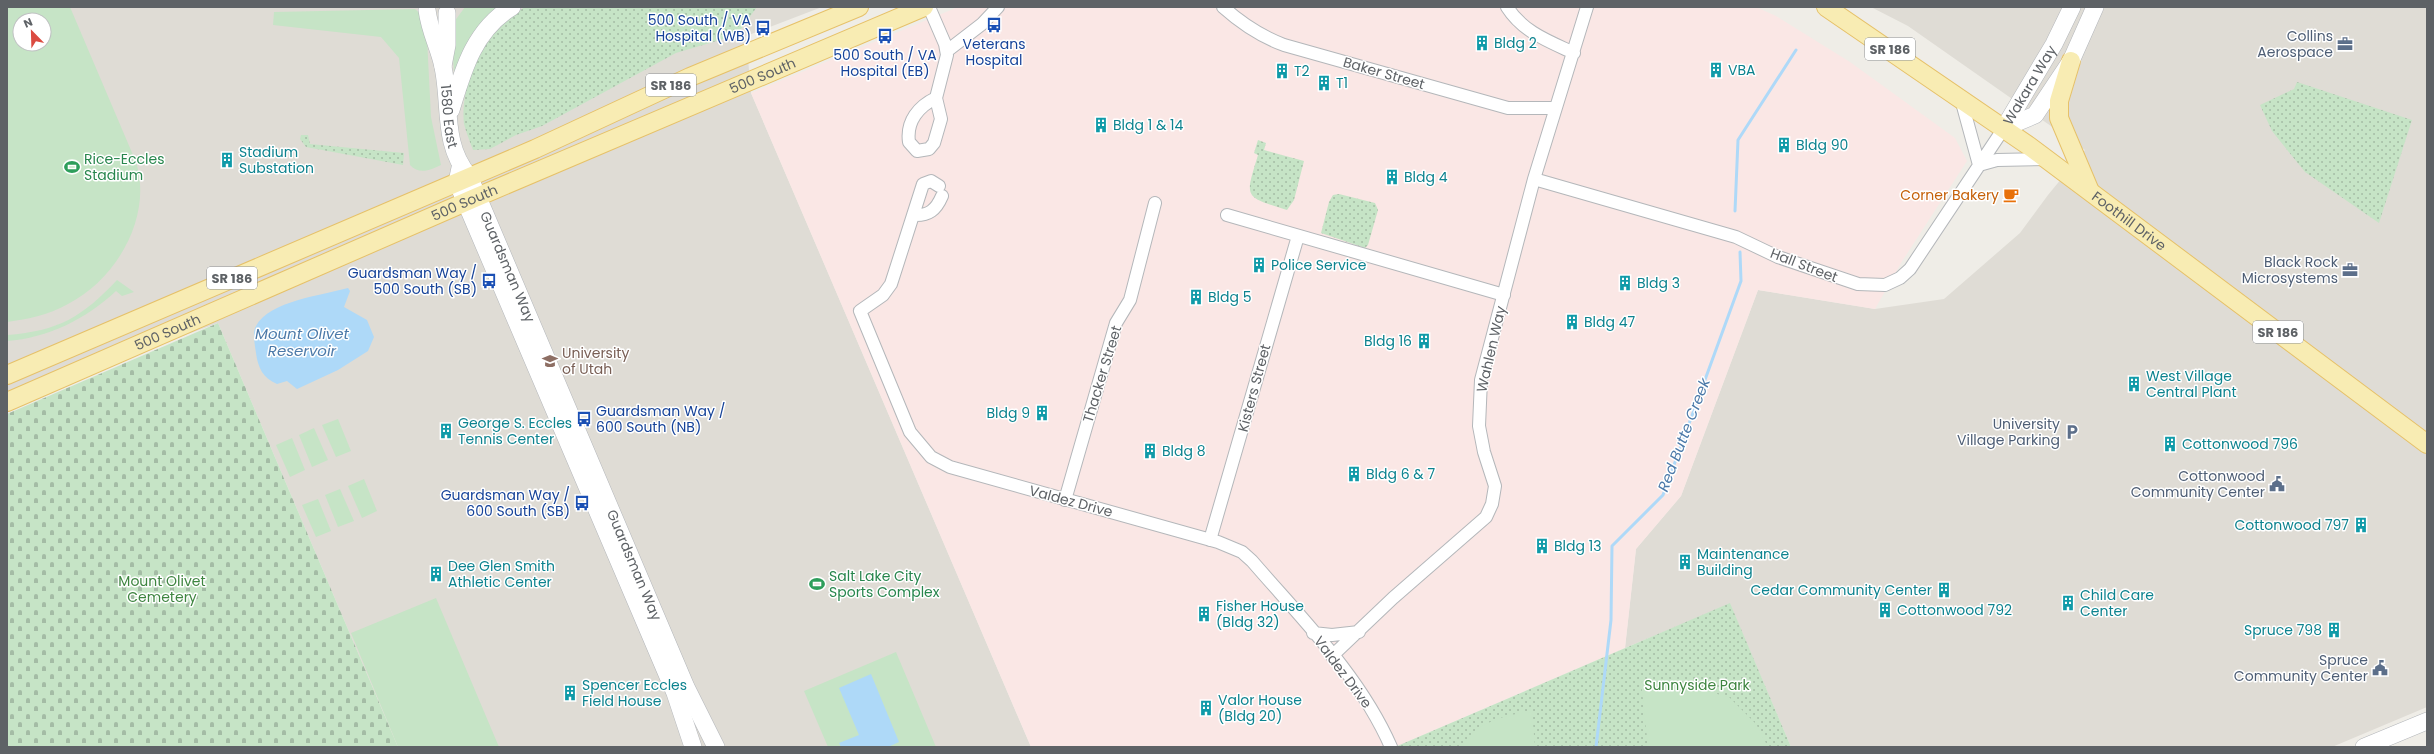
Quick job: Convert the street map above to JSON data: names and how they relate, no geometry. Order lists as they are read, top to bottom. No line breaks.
{"streets":{"main road":["SR 186","500 South","Foothill Drive"],"street":["Baker Street","Wakara Way","1580 East","Hall Street","Guardsman Way","Wahlen Way","Thacker Street","Kisters Street","Valdez Drive"]},"crossings":[["Baker Street","Wahlen Way"],["500 South","1580 East"],["500 South","Guardsman Way"],["Wakara Way","Foothill Drive"],["Wakara Way","Hall Street"],["1580 East","Guardsman Way"],["Foothill Drive","Hall Street"],["Hall Street","Wahlen Way"],["Wahlen Way","Valdez Drive"],["Thacker Street","Valdez Drive"],["Kisters Street","Valdez Drive"]],"water":["Mount Olivet Reservoir","Red Butte Creek"],"parks":["Mount Olivet Cemetery","Sunnyside Park"],"places":{"bus stop":["Veterans Hospital","500 South / VA Hospital (WB)","500 South / VA Hospital (EB)","Guardsman Way / 500 South (SB)","Guardsman Way / 600 South (NB)","Guardsman Way / 600 South (SB)"],"building":["Bldg 2","VBA","T2","T1","Bldg 1 & 14","Bldg 90","Stadium Substation","Bldg 4","Police Service","Bldg 3","Bldg 5","Bldg 47","Bldg 16","West Village Central Plant","Bldg 9","George S. Eccles Tennis Center","Cottonwood 796","Bldg 8","Bldg 6 & 7","Cottonwood 797","Bldg 13","Maintenance Building","Dee Glen Smith Athletic Center","Cedar Community Center","Child Care Center","Cottonwood 792","Fisher House (Bldg 32)","Spruce 798","Spencer Eccles Field House","Valor House (Bldg 20)"],"office":["Collins Aerospace","Black Rock Microsystems"],"sports":["Rice-Eccles Stadium","Salt Lake City Sports Complex"],"cafe":["Corner Bakery"],"school or university":["University of Utah"],"parking":["University Village Parking"],"public building":["Cottonwood Community Center","Spruce Community Center"]},"north":"top left"}
